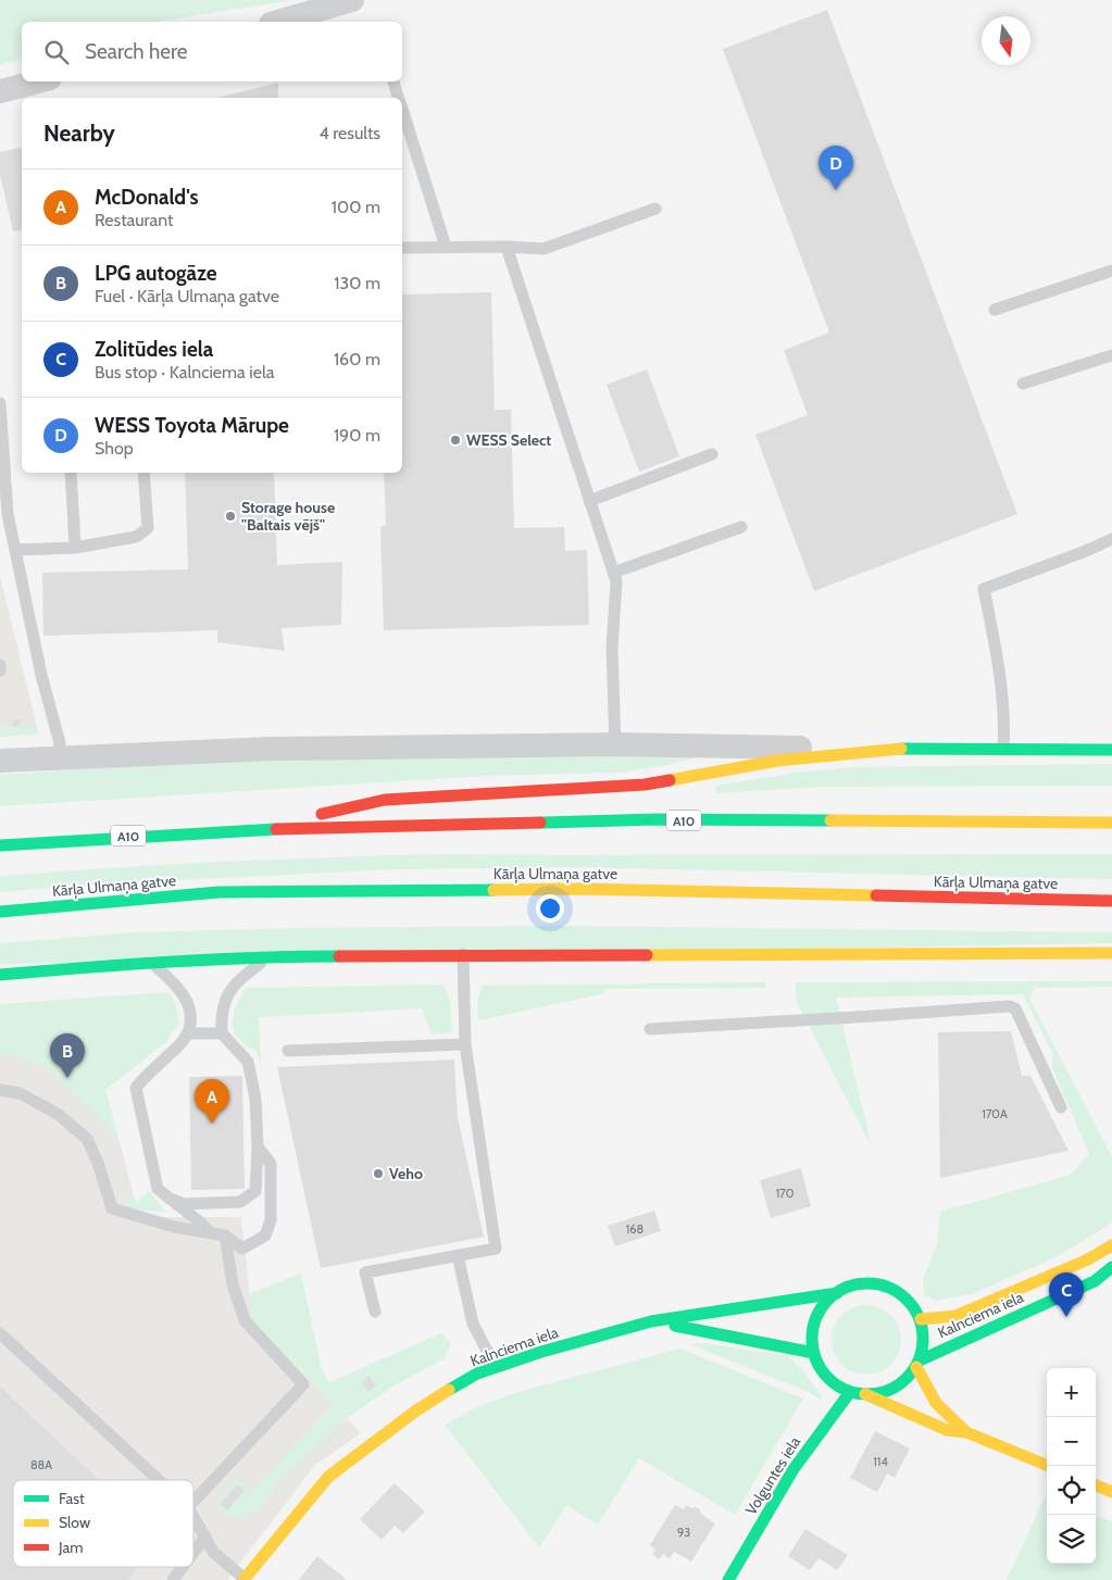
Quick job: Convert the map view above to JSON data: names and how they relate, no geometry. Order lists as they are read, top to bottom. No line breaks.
{"streets":{"main road":["A10","Kārļa Ulmaņa gatve","Kalnciema iela","Volguntes iela"]},"crossings":[["Kalnciema iela","Volguntes iela"]],"places":["WESS Select","Storage house \"Baltais vējš\"","Veho"],"house_numbers":["170A","170","168","114","88A","93"],"legend":["Fast","Slow","Jam"],"north":"bottom","page":{"search":"Search here","heading":["Nearby","4 results"],"pins":["D","B","A","C"],"list":[{"mark":"A","name":"McDonald's","note":"Restaurant","value":"100 m"},{"mark":"B","name":"LPG autogāze","note":"Fuel · Kārļa Ulmaņa gatve","value":"130 m"},{"mark":"C","name":"Zolitūdes iela","note":"Bus stop · Kalnciema iela","value":"160 m"},{"mark":"D","name":"WESS Toyota Mārupe","note":"Shop","value":"190 m"}],"map_buttons":["+","−"]}}
